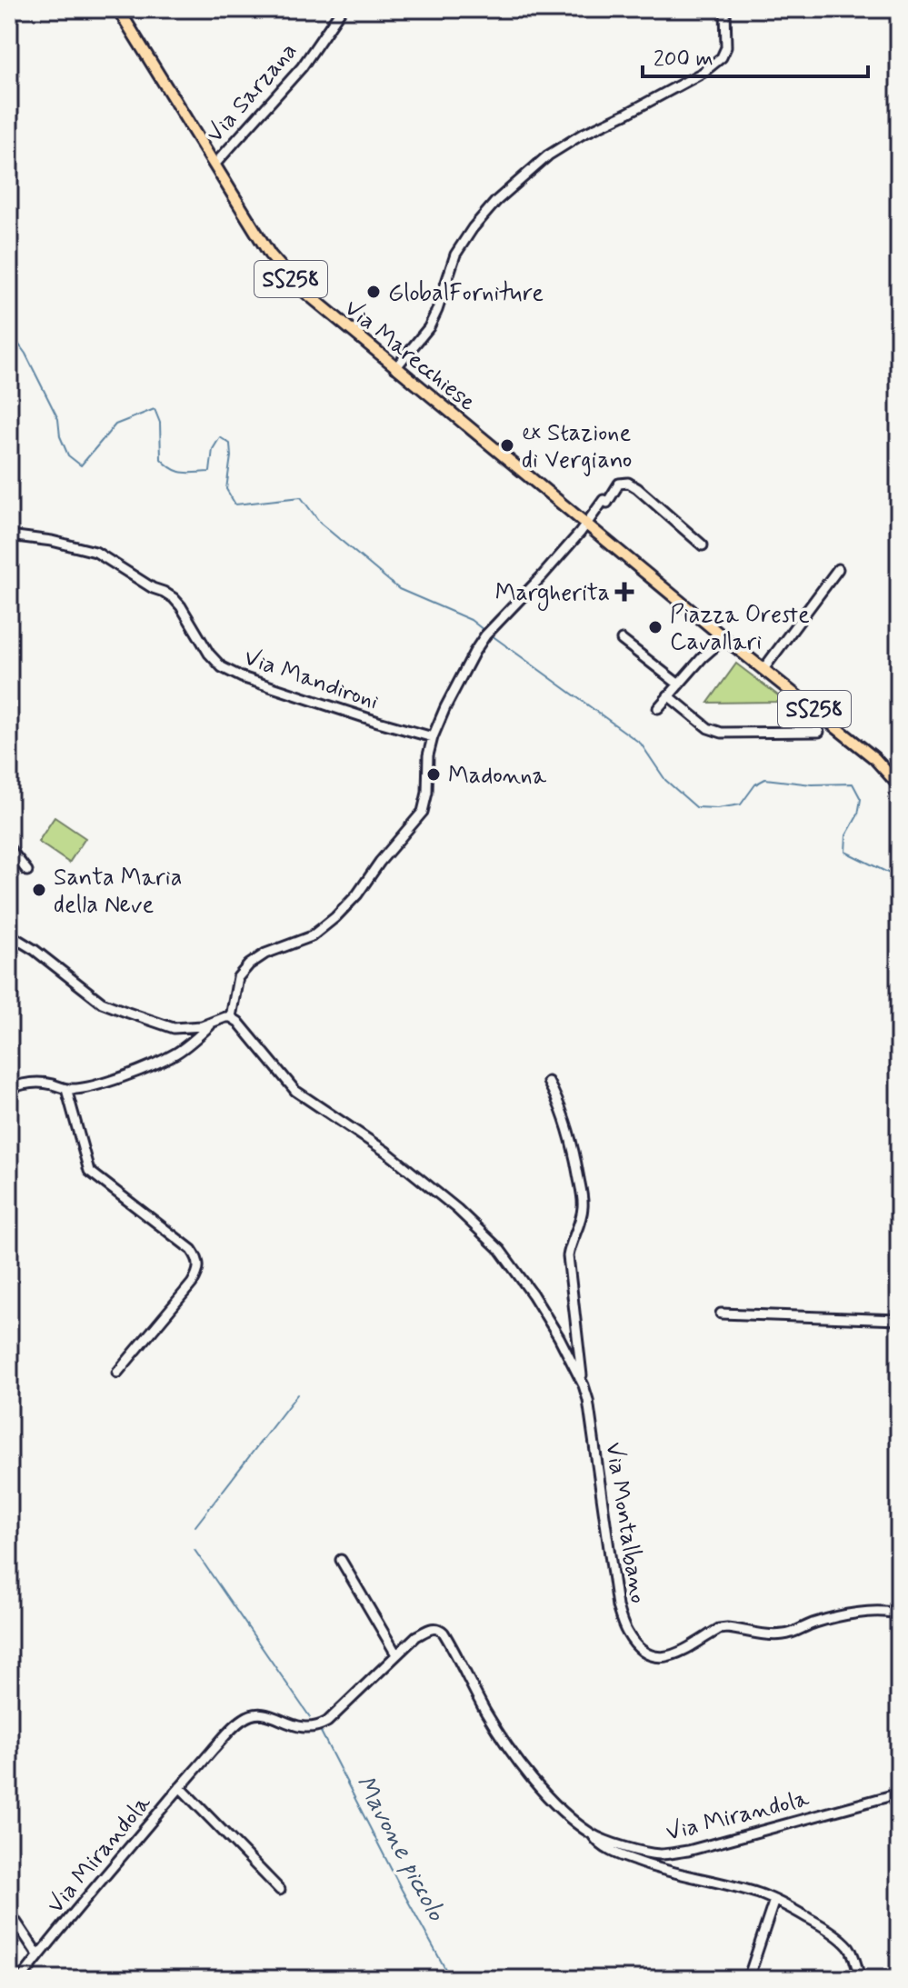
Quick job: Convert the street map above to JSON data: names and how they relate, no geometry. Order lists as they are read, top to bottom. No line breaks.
{"streets":{"main road":["SS258","Via Marecchiese"],"street":["Via Sarzana","Via Mandironi","Via Montalbano","Via Mirandola"]},"crossings":[["Via Sarzana","Via Marecchiese"]],"water":["Mavone piccolo"],"places":{"other":["GlobalForniture","ex Stazione di Vergiano","Piazza Oreste Cavallari","Madonna","Santa Maria della Neve"],"health":["Margherita"]},"scale_bar":"200 m"}
